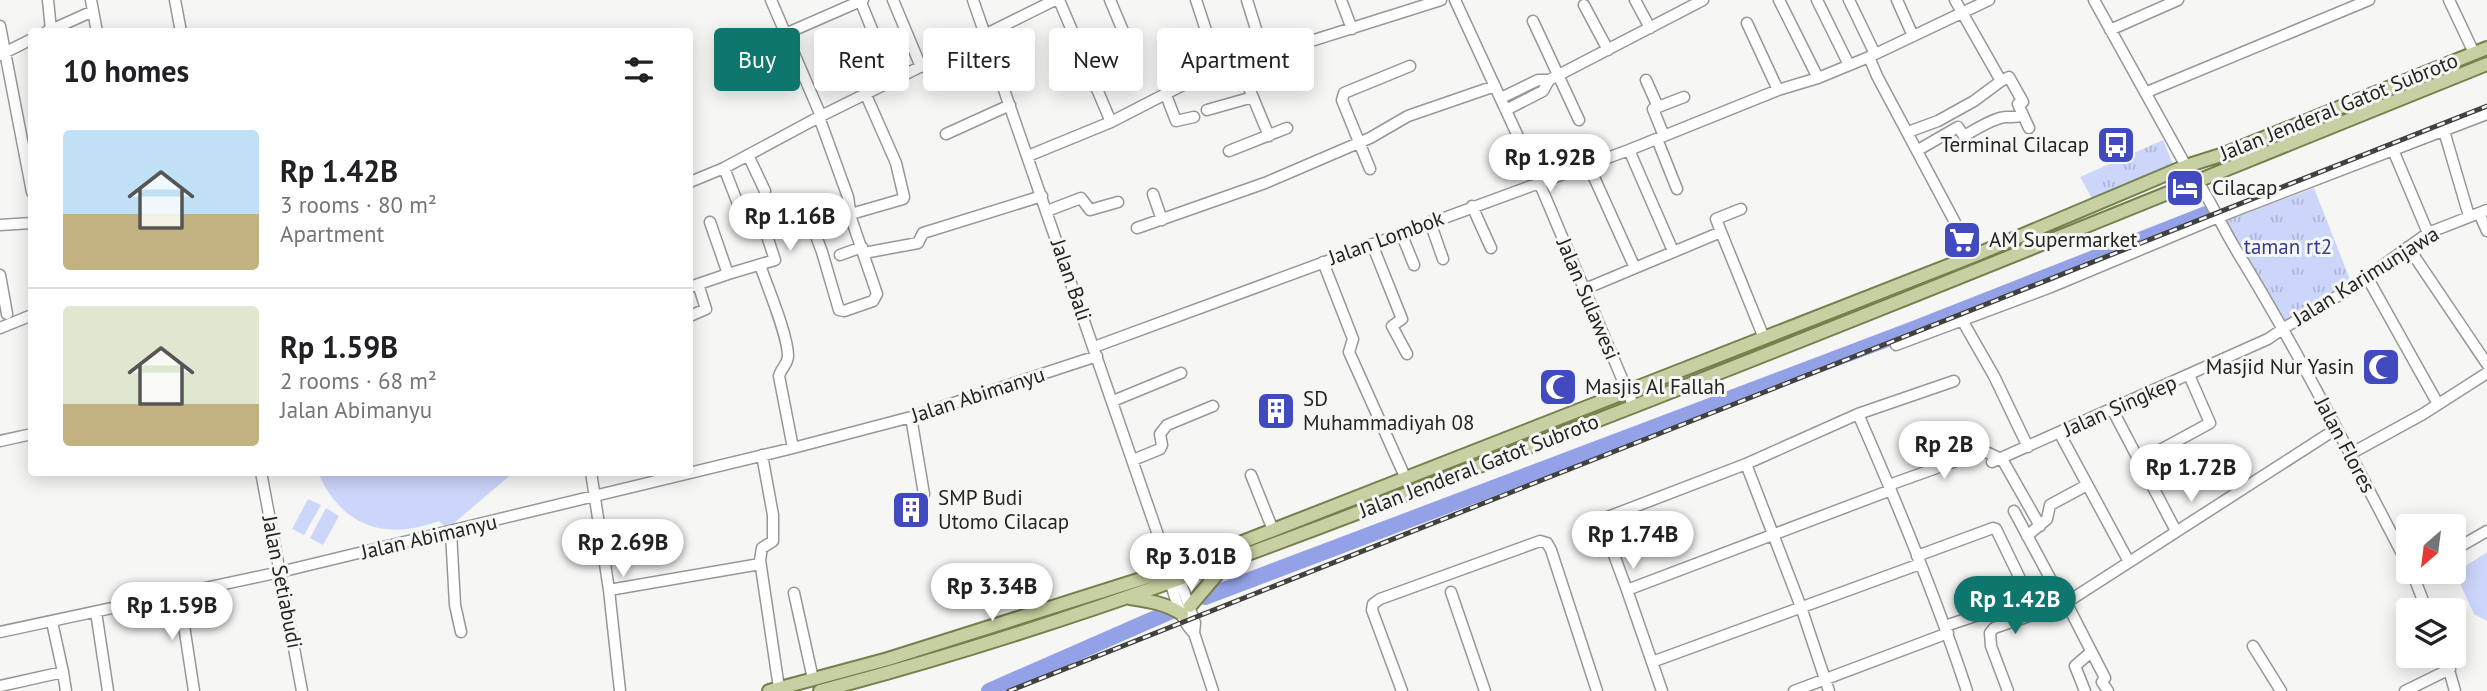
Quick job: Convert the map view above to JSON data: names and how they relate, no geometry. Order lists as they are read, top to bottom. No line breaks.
{"streets":{"main road":["Jalan Jenderal Gatot Subroto"],"street":["Jalan Lombok","Jalan Karimunjawa","Jalan Bali","Jalan Sulawesi","Jalan Abimanyu","Jalan Singkep","Jalan Flores","Jalan Setiabudi"]},"crossings":[["Jalan Jenderal Gatot Subroto","Jalan Bali"],["Jalan Jenderal Gatot Subroto","Jalan Sulawesi"],["Jalan Jenderal Gatot Subroto","Jalan Flores"],["Jalan Lombok","Jalan Bali"],["Jalan Lombok","Jalan Sulawesi"],["Jalan Lombok","Jalan Abimanyu"],["Jalan Karimunjawa","Jalan Singkep"],["Jalan Karimunjawa","Jalan Flores"],["Jalan Bali","Jalan Abimanyu"],["Jalan Abimanyu","Jalan Setiabudi"],["Jalan Singkep","Jalan Flores"]],"parks":["taman rt2"],"places":{"bus stop":["Terminal Cilacap"],"hotel":["Cilacap"],"supermarket":["AM Supermarket"],"mosque":["Masjid Nur Yasin","Masjis Al Fallah"],"building":["SD Muhammadiyah 08","SMP Budi Utomo Cilacap"]},"north":"bottom left","page":{"chip":["Buy","Rent","Filters","New","Apartment"],"heading":"10 homes","list":[{"name":"Rp 1.42B","note":"3 rooms · 80 m² · Apartment"},{"name":"Rp 1.59B","note":"2 rooms · 68 m² · Jalan Abimanyu"}],"price":["Rp 1.92B","Rp 1.16B","Rp 2B","Rp 1.72B","Rp 1.74B","Rp 2.69B","Rp 3.01B","Rp 3.34B","Rp 1.42B","Rp 1.59B"]}}
